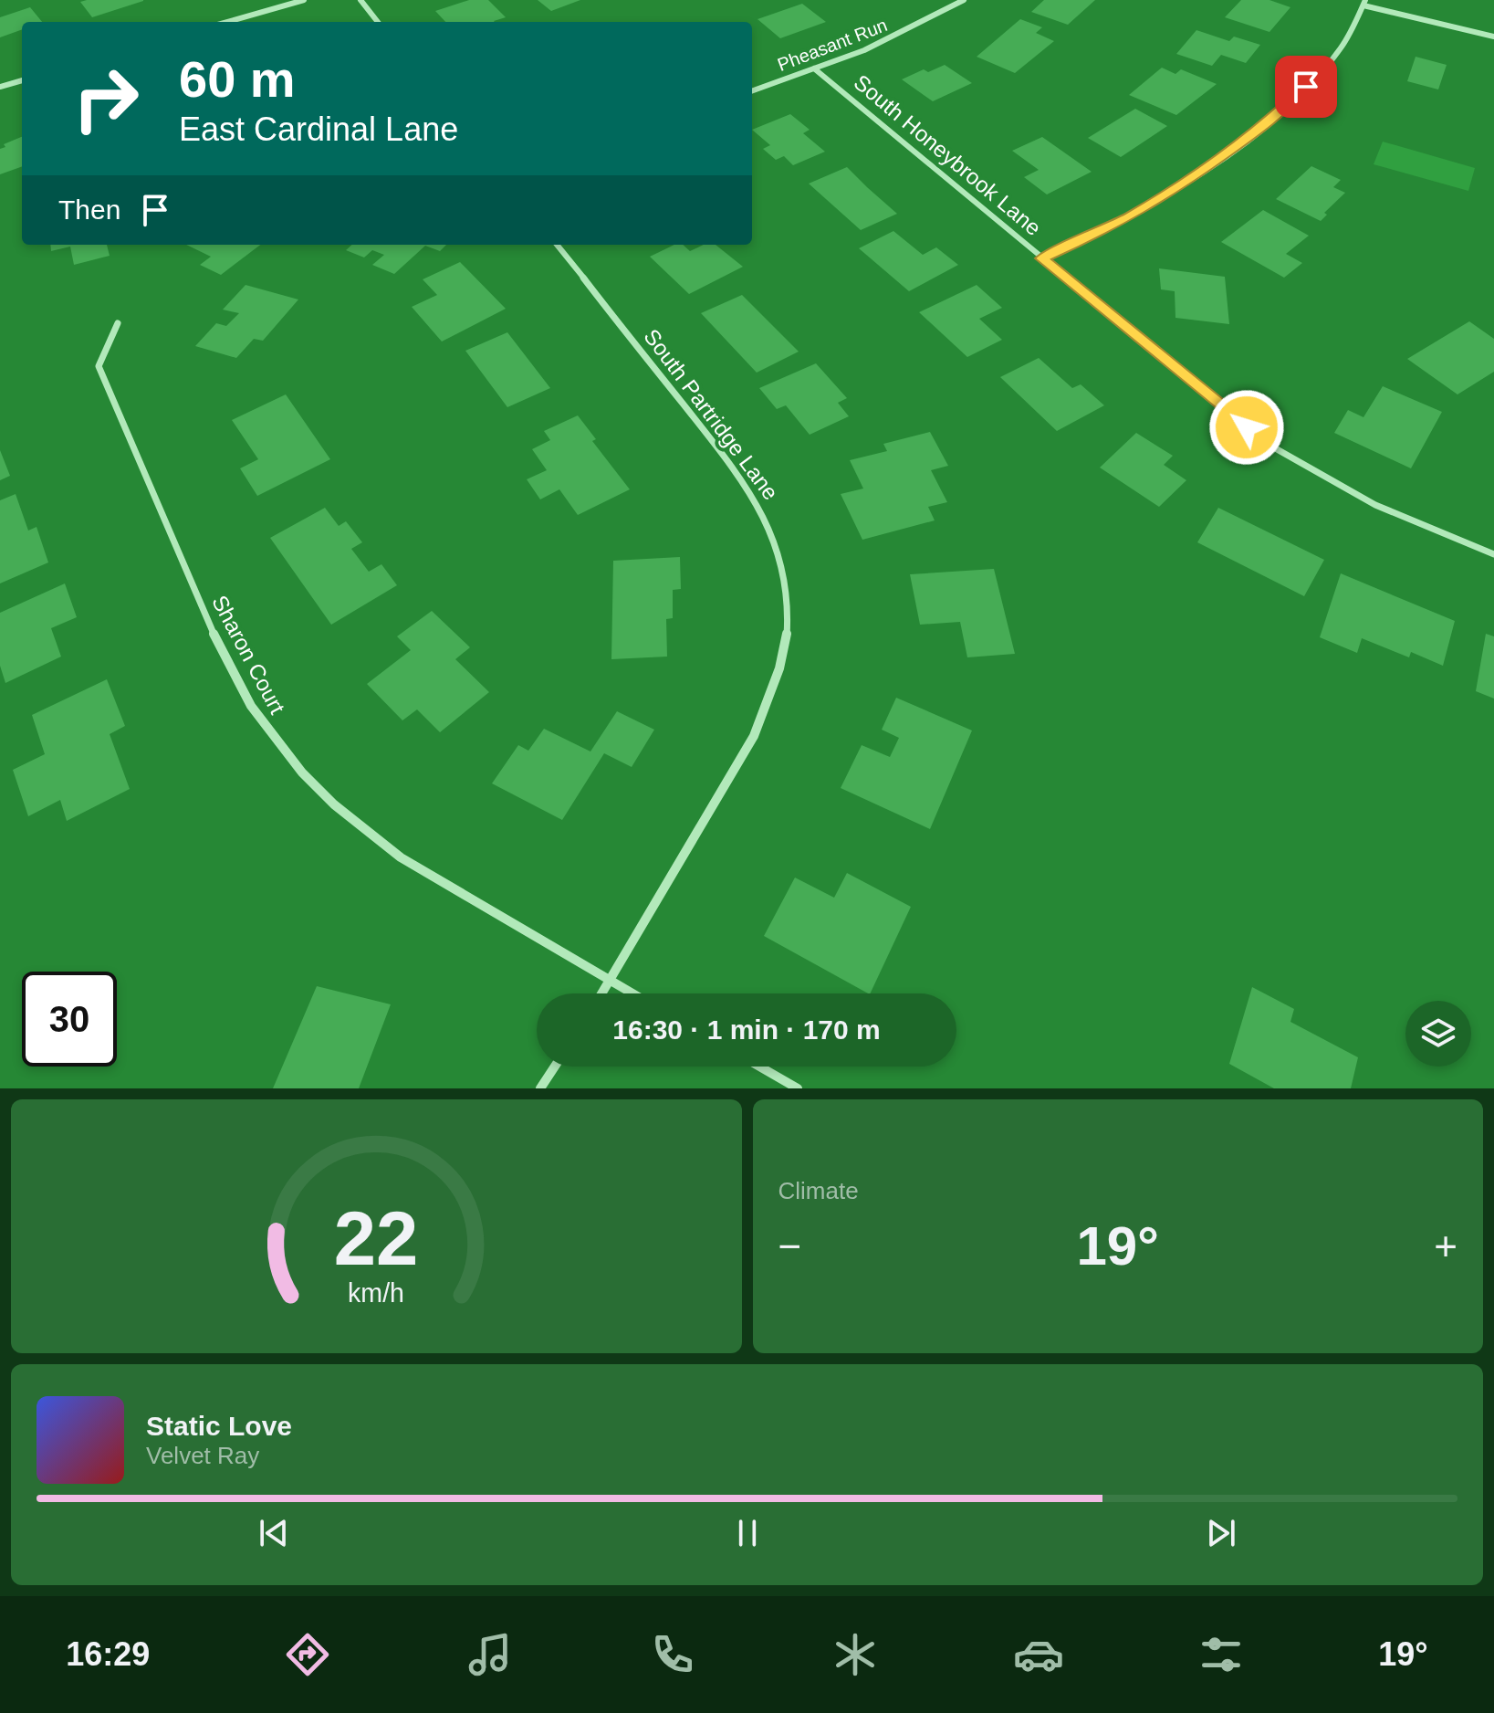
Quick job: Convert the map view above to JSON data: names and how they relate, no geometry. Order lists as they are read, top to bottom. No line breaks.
{"streets":{"street":["Pheasant Run","South Honeybrook Lane","South Partridge Lane","Sharon Court"]},"crossings":[["Pheasant Run","South Honeybrook Lane"],["South Partridge Lane","Sharon Court"]],"page":{"turn":["60 m","East Cardinal Lane"],"then":"Then","limit":"30","trip":"16:30 · 1 min · 170 m","tile":"Climate","heat":["−","19°","+"],"song":["Static Love","Velvet Ray"],"tabs":["16:29","19°"],"gauge":["22","km/h"]}}
